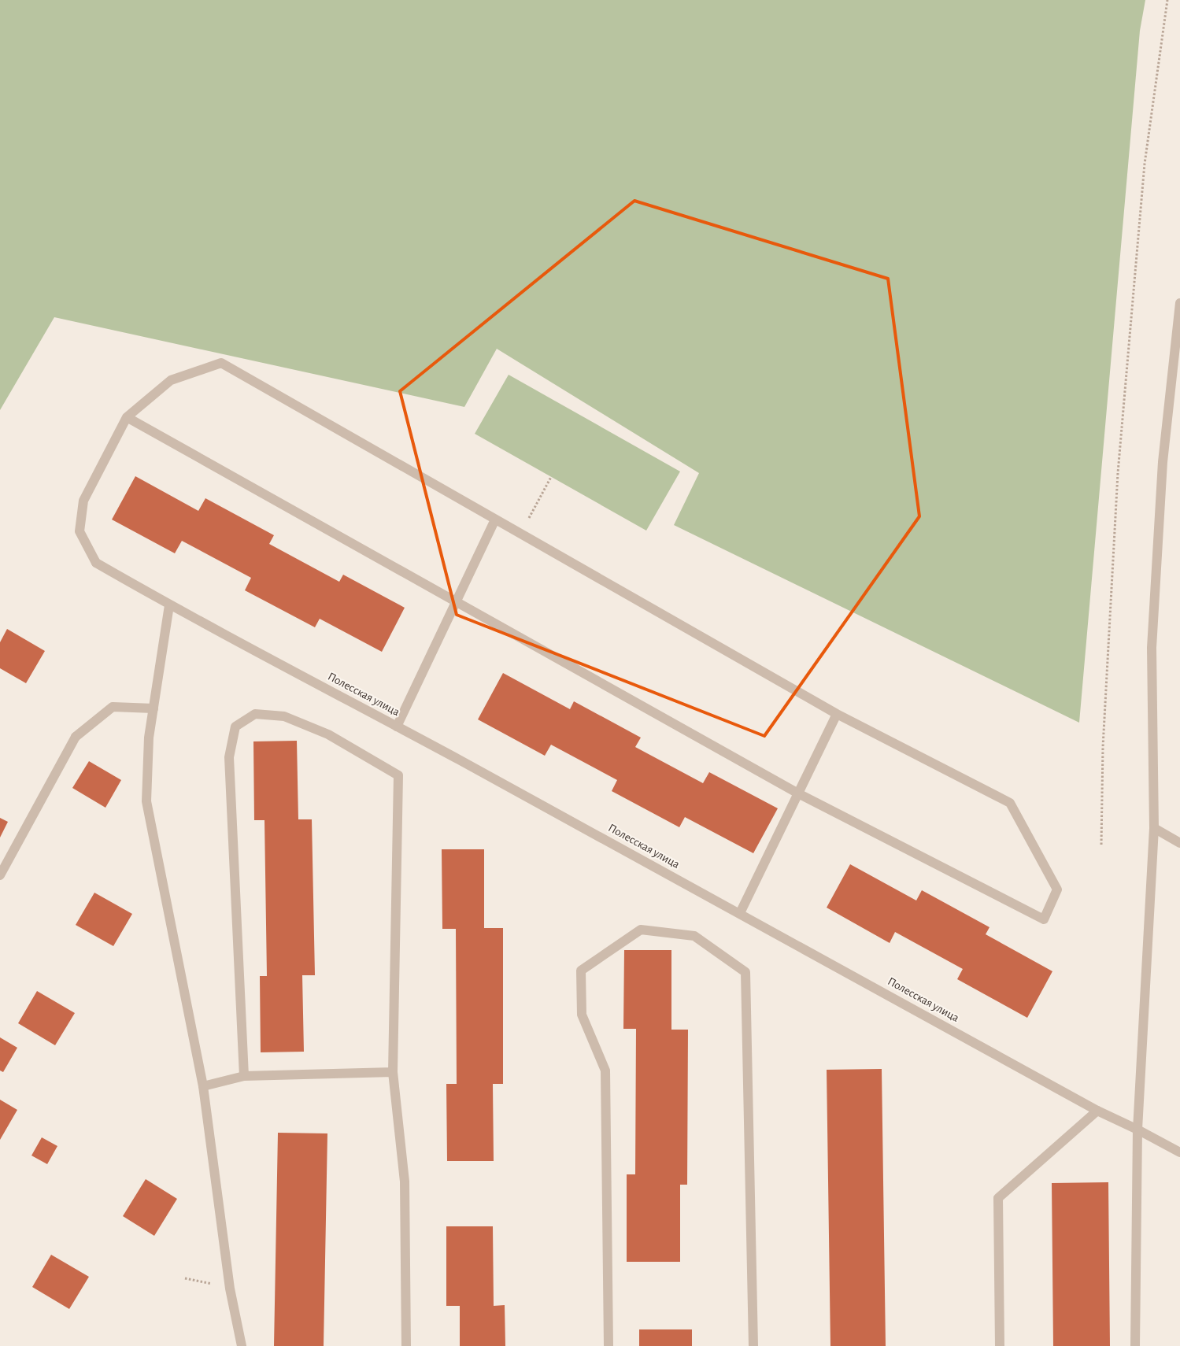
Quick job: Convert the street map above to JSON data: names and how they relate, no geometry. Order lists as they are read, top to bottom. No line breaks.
{"streets":{"street":["Полесская улица"]}}
